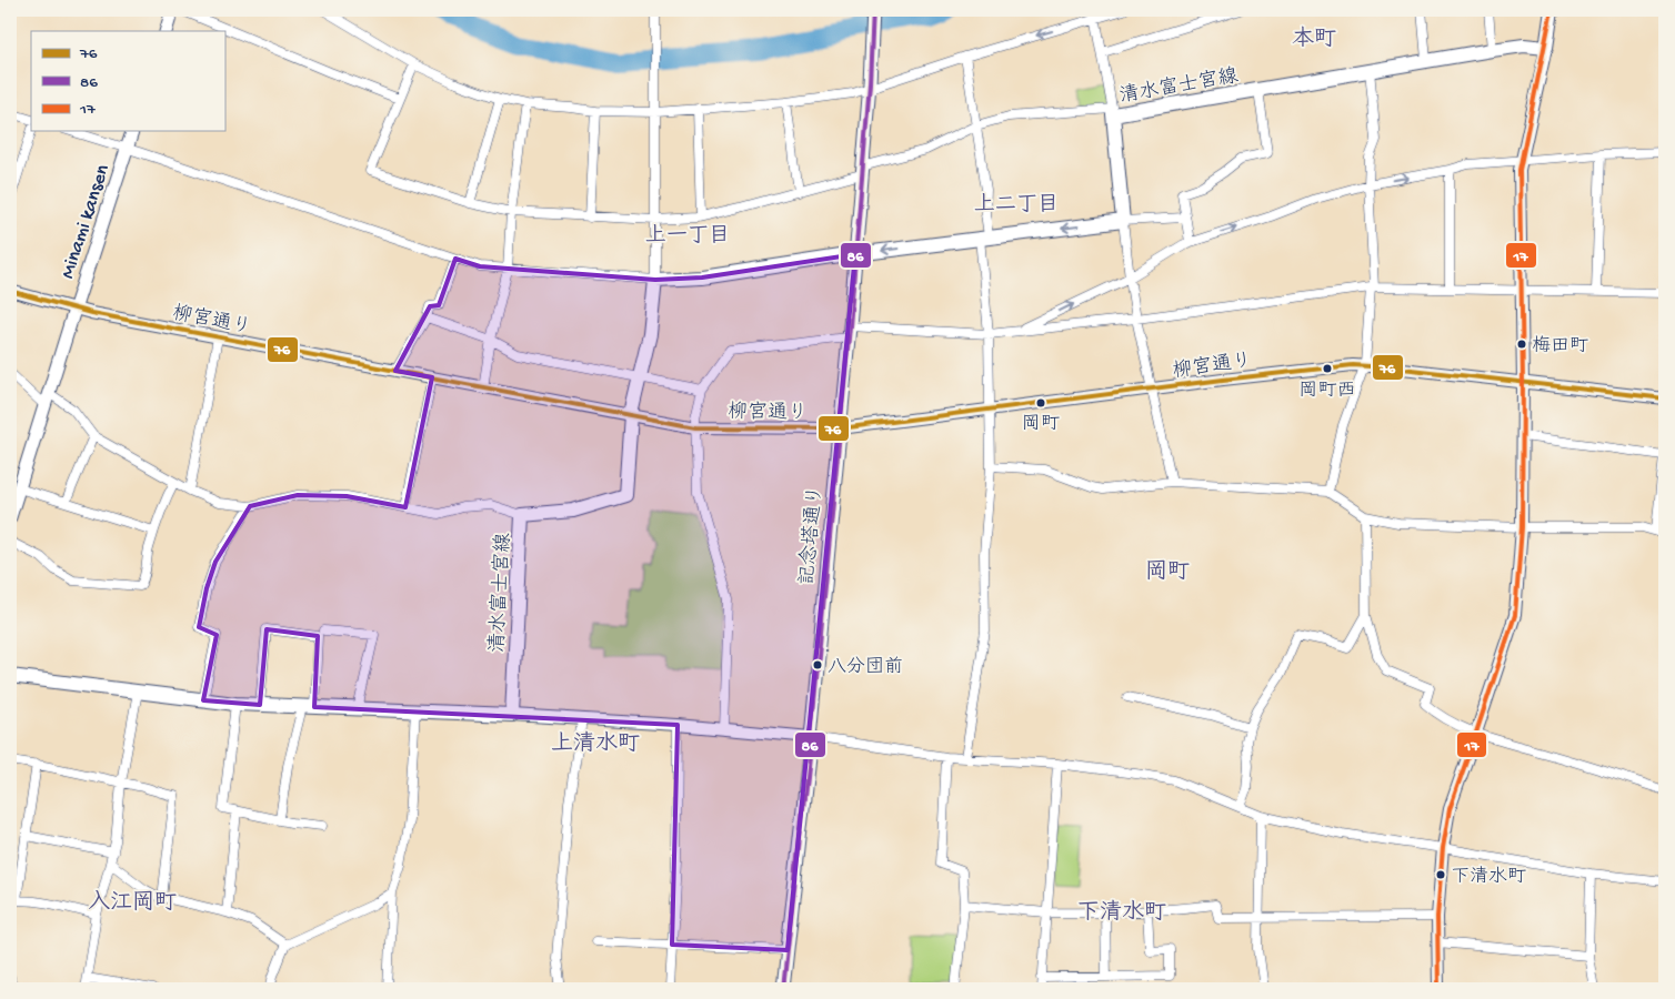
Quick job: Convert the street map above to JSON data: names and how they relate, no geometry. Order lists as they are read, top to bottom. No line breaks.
{"streets":{"main road":["清水富士宮線","Minami kansen","記念塔通り"],"street":["柳宮通り"]},"crossings":[["清水富士宮線","柳宮通り"],["Minami kansen","柳宮通り"],["柳宮通り","記念塔通り"]],"districts":["本町","上二丁目","上一丁目","岡町","上清水町","入江岡町","下清水町"],"places":["梅田町","岡町西","岡町","八分団前","下清水町"],"lines":["transit line 86","transit line 17","transit line 76"],"legend":["76","86","17"]}
